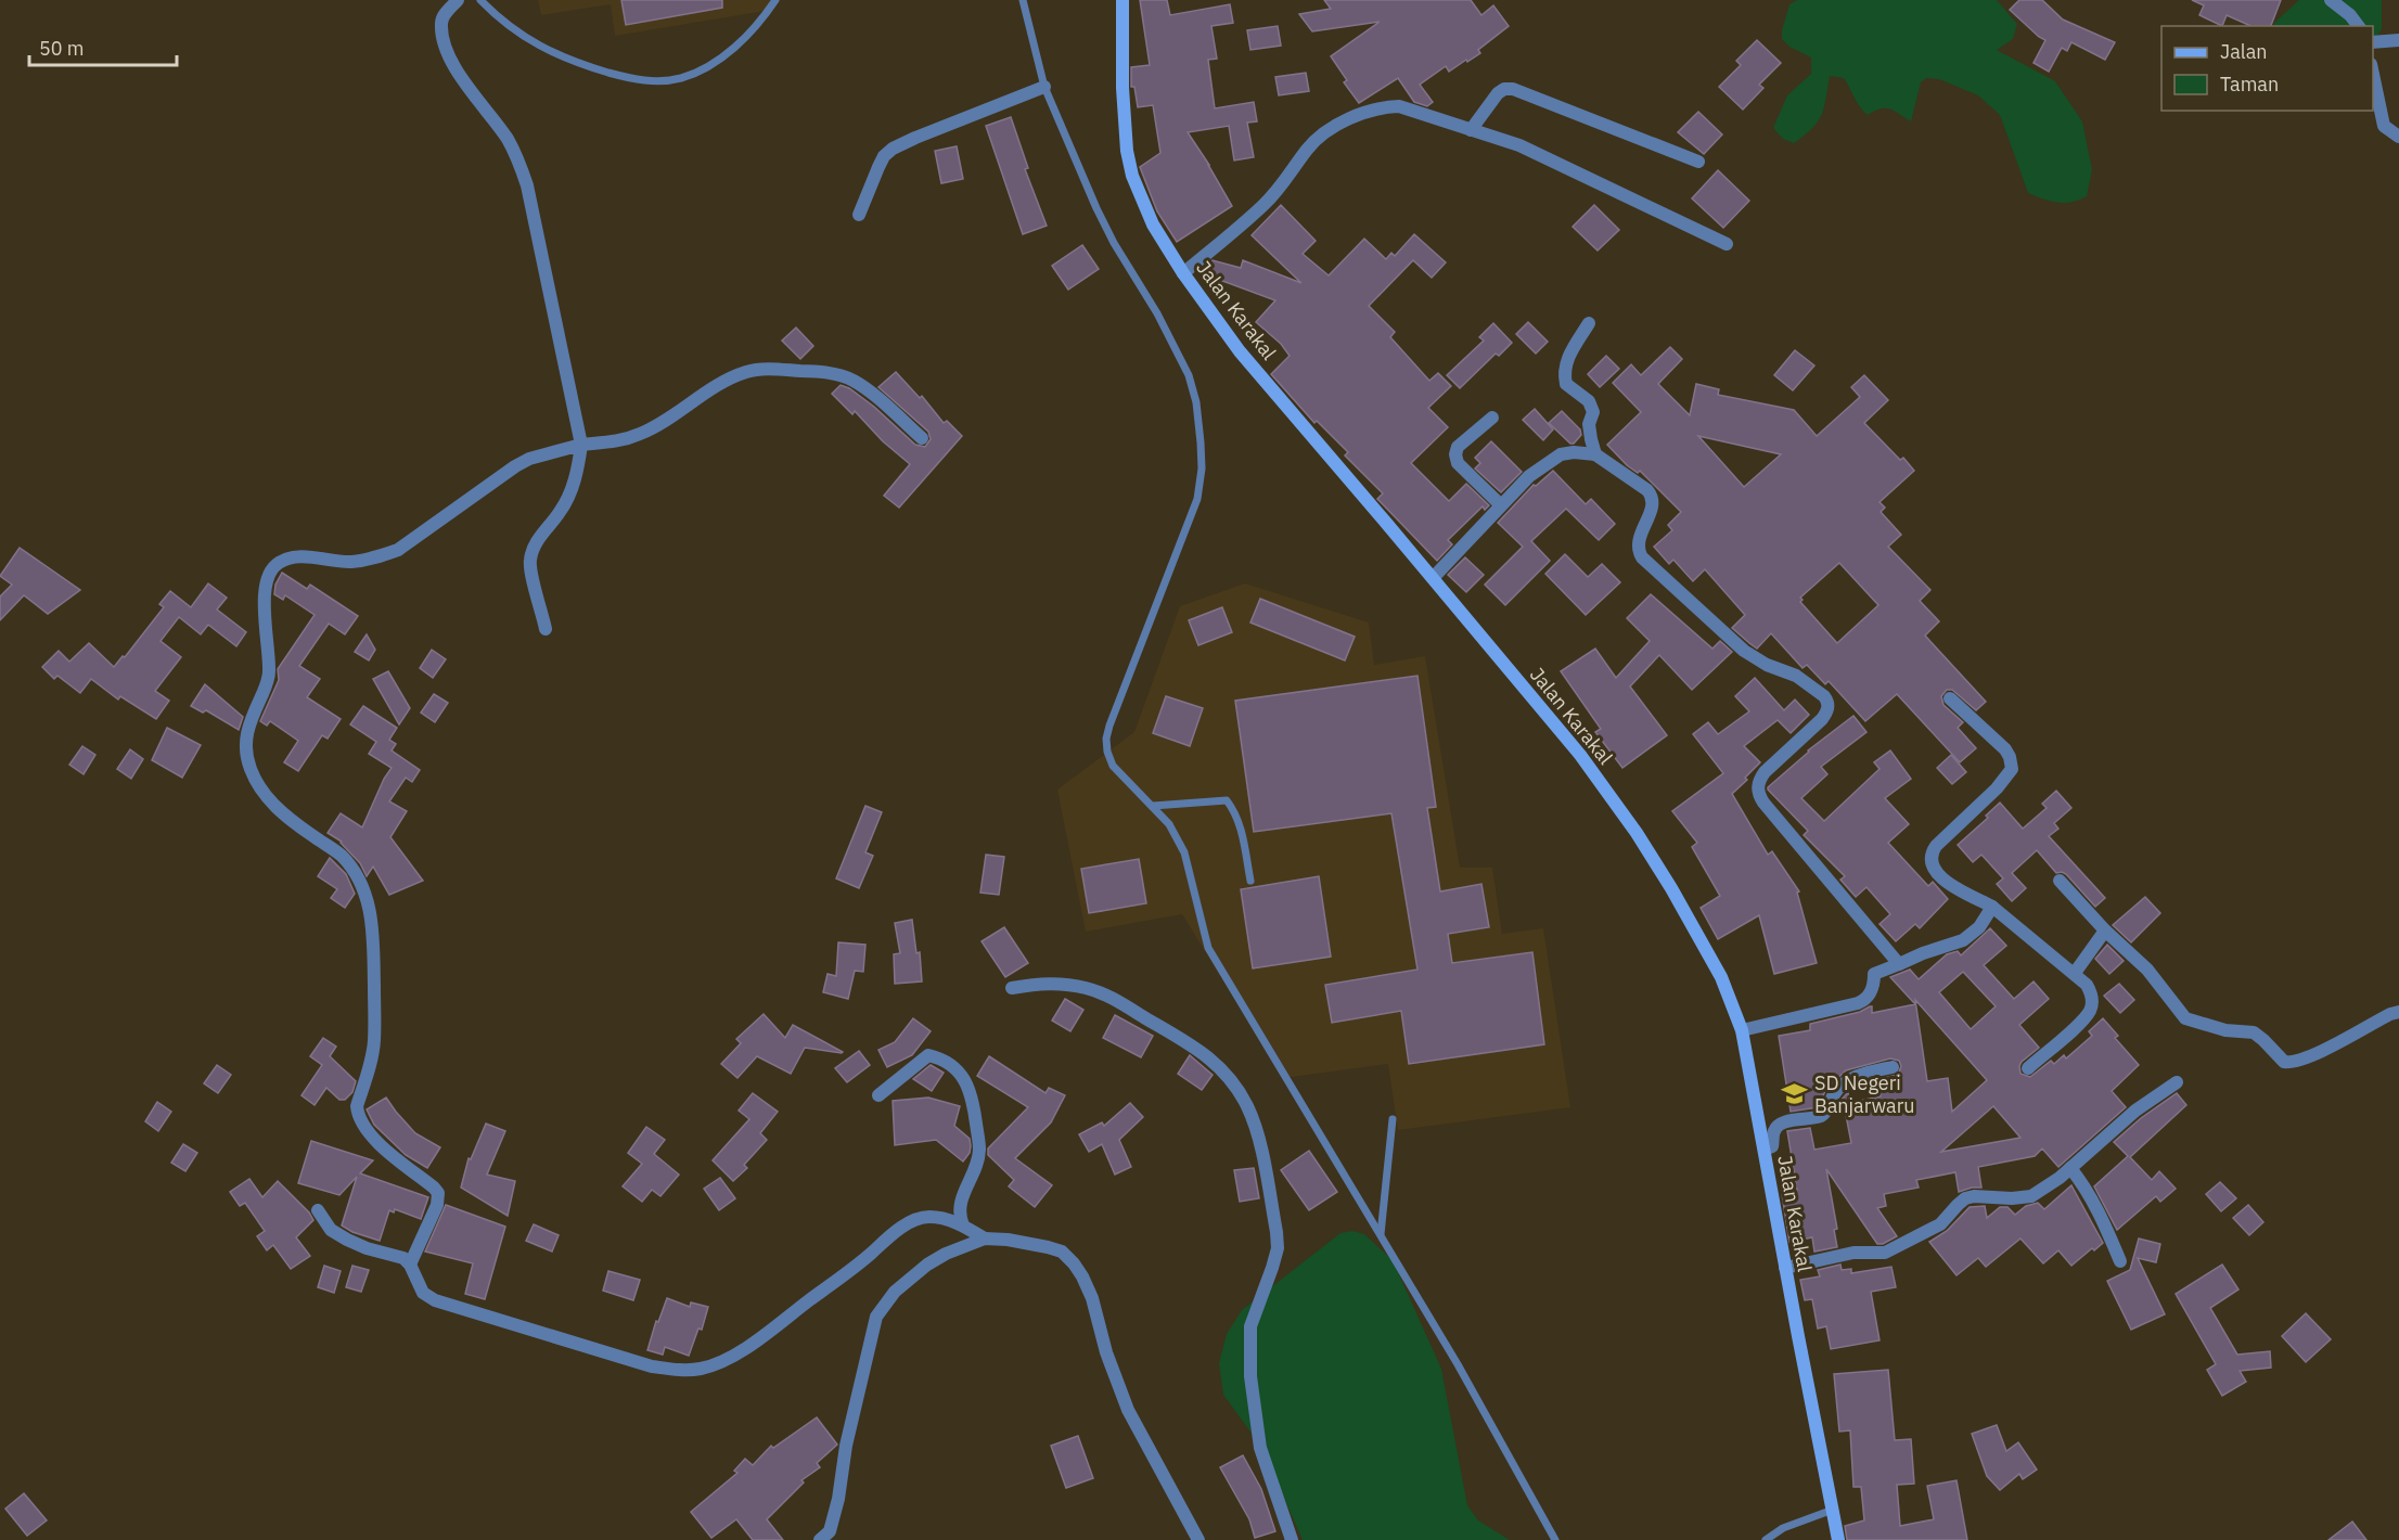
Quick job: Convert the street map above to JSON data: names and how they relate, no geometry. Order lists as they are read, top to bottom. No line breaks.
{"streets":{"main road":["Jalan Karakal"]},"places":{"school or university":["SD Negeri Banjarwaru"]},"legend":["Jalan","Taman"],"scale_bar":"50 m"}
